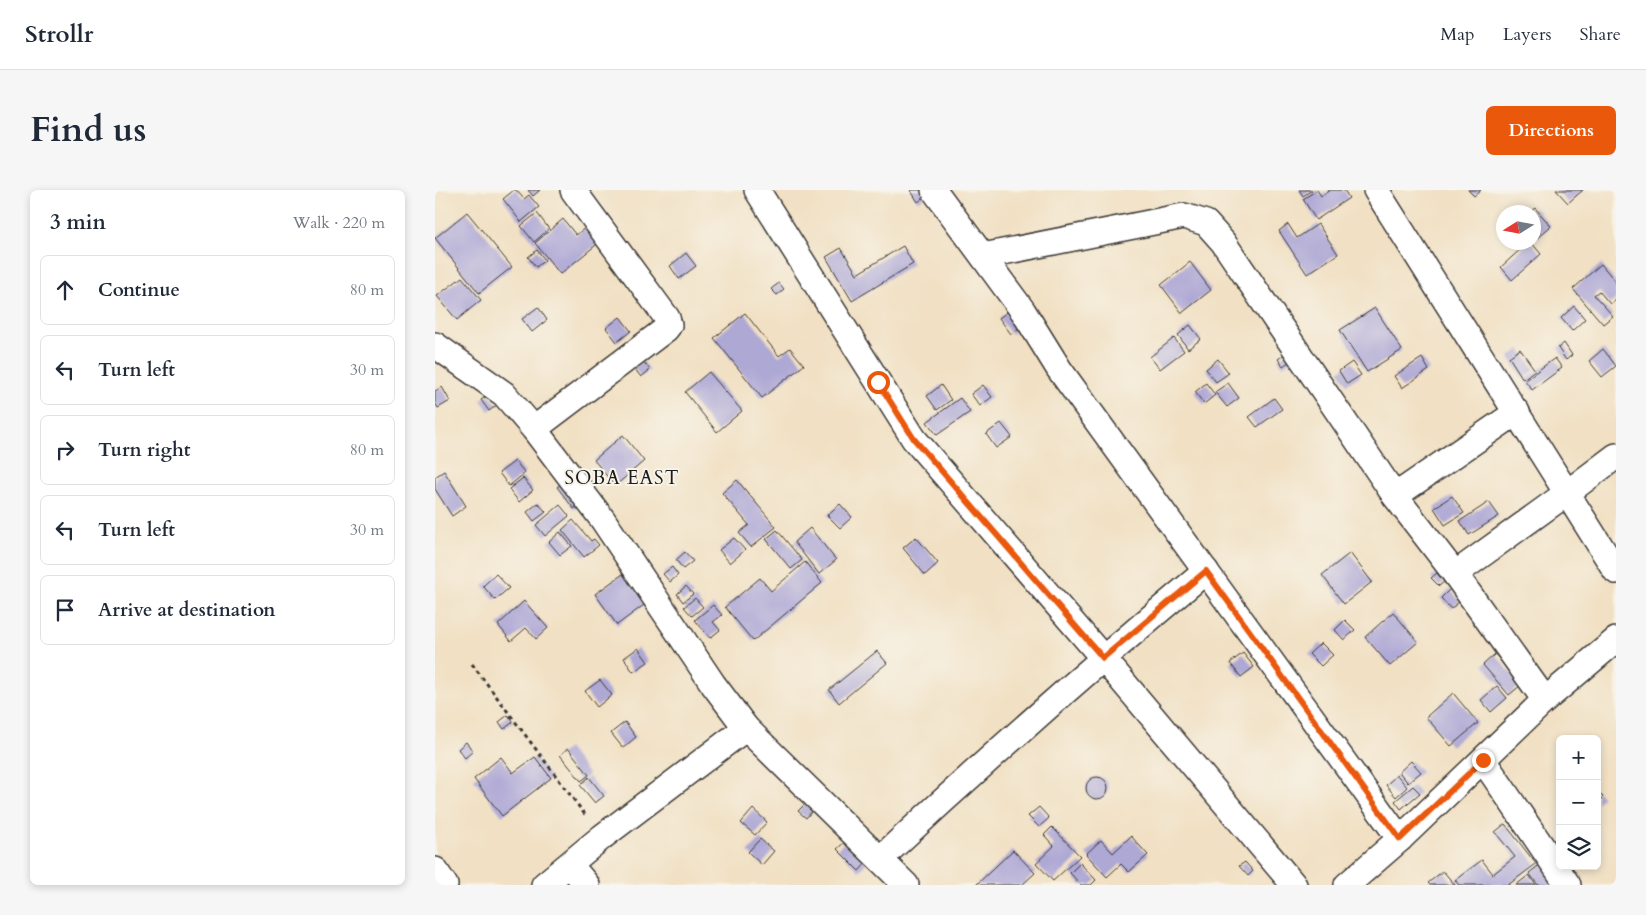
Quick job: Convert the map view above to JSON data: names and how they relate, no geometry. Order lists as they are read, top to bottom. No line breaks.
{"districts":["SOBA EAST"],"north":"left","page":{"header":"Strollr","nav":["Map","Layers","Share"],"title":"Find us","buttons":"Directions","heading":["3 min","Walk · 220 m"],"list":[["Continue","80 m"],["Turn left","30 m"],["Turn right","80 m"],["Turn left","30 m"],"Arrive at destination"],"map_buttons":["+","−"]}}
